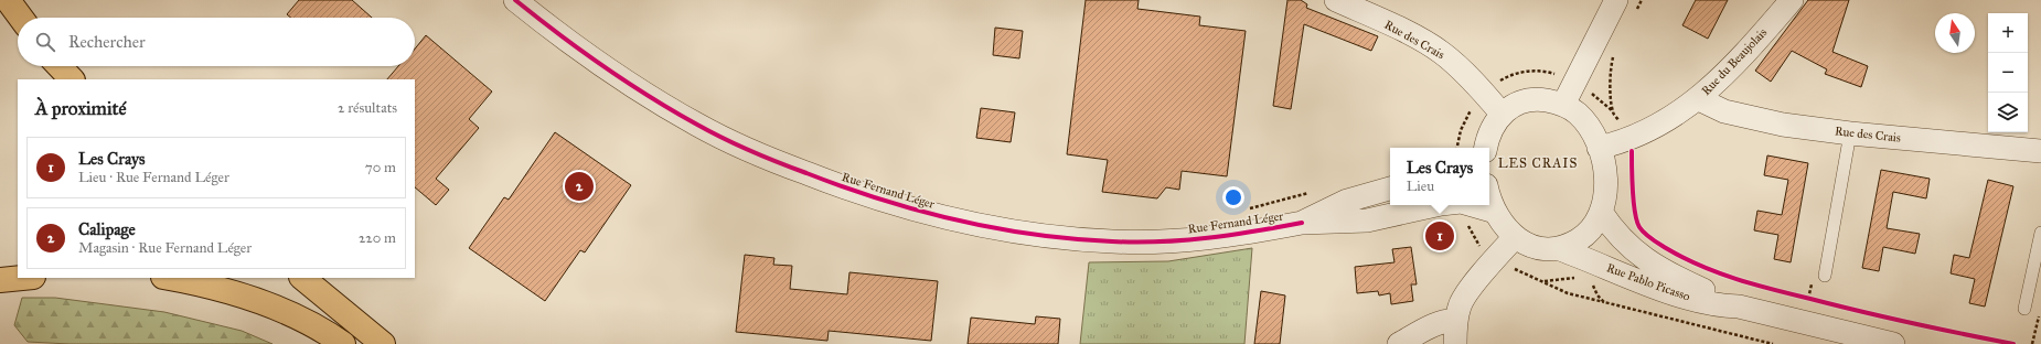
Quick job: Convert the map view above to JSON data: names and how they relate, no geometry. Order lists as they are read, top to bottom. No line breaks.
{"streets":{"street":["Rue des Crais","Rue du Beaujolais","Rue Fernand Léger","Rue Pablo Picasso"]},"crossings":[["Rue des Crais","Rue du Beaujolais"]],"districts":["LES CRAIS"],"north":"top","page":{"map_buttons":["+","−"],"search":"Rechercher","heading":["À proximité","2 résultats"],"list":[{"mark":"1","name":"Les Crays","note":"Lieu · Rue Fernand Léger","value":"70 m"},{"mark":"2","name":"Calipage","note":"Magasin · Rue Fernand Léger","value":"220 m"}],"popup":["Les Crays","Lieu"],"pins":["2","1"]}}
